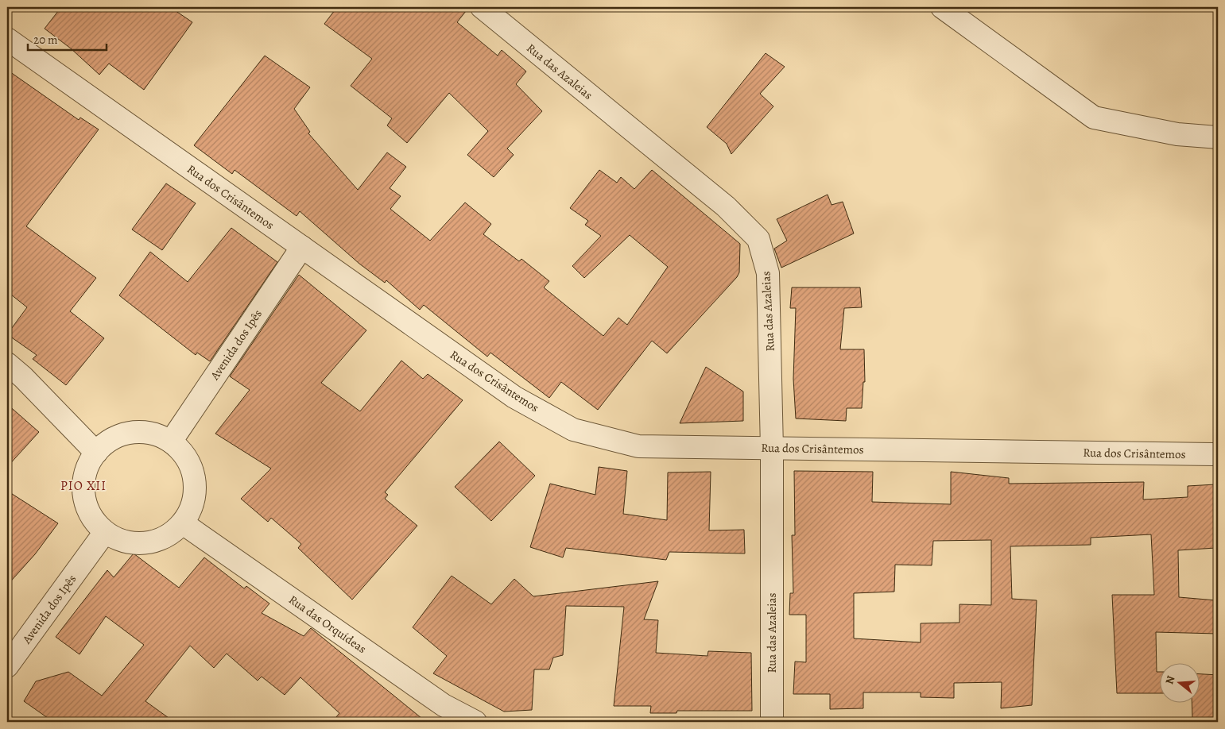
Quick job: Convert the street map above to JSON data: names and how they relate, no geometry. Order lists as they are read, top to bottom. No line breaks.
{"streets":{"street":["Rua das Azaleias","Rua dos Crisântemos","Avenida dos Ipês","Rua das Orquídeas"]},"crossings":[["Rua das Azaleias","Rua dos Crisântemos"],["Rua dos Crisântemos","Avenida dos Ipês"],["Avenida dos Ipês","Rua das Orquídeas"]],"districts":["PIO XII"],"scale_bar":"20 m","north":"left"}
